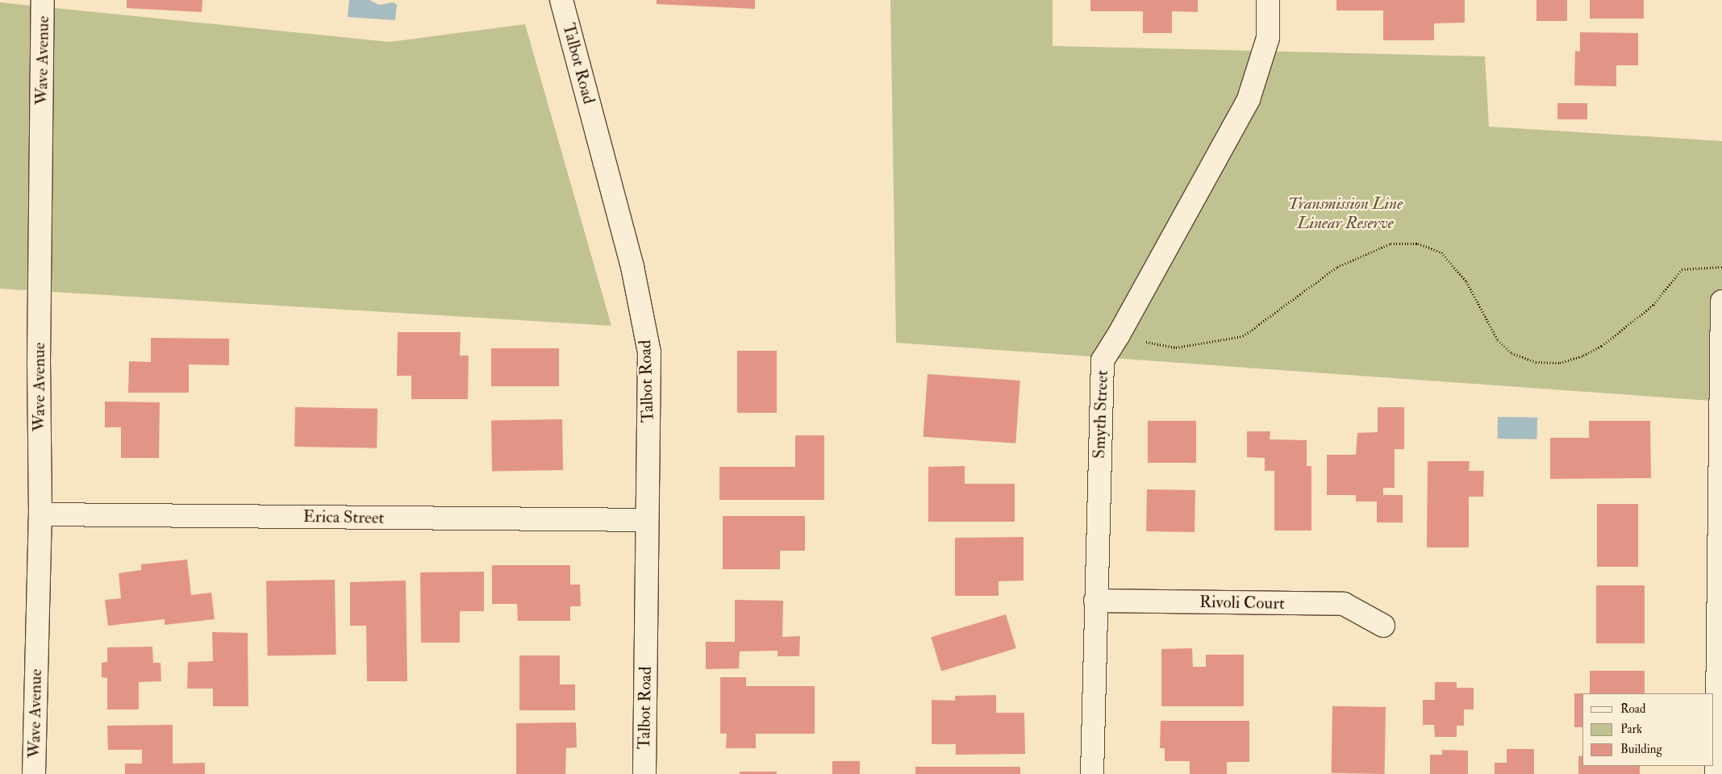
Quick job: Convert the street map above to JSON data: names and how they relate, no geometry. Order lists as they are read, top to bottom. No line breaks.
{"streets":{"street":["Wave Avenue","Talbot Road","Smyth Street","Erica Street","Rivoli Court"]},"crossings":[["Wave Avenue","Erica Street"],["Talbot Road","Erica Street"],["Smyth Street","Rivoli Court"]],"parks":["Transmission Line Linear Reserve"],"legend":["Road","Park","Building"]}
